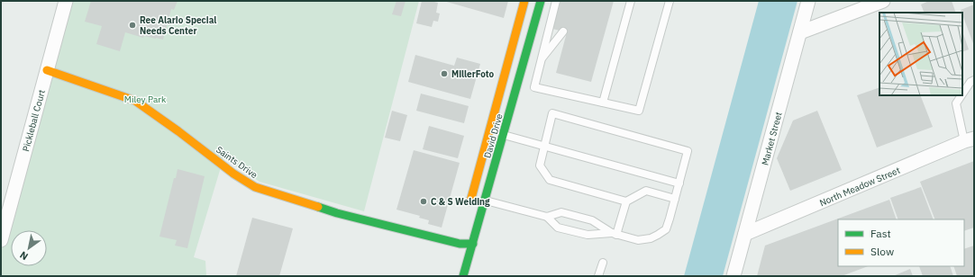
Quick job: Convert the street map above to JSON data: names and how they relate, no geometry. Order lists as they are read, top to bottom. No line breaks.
{"streets":{"main road":["David Drive","Saints Drive"],"street":["Pickleball Court","Market Street","North Meadow Street"]},"crossings":[["Pickleball Court","Saints Drive"],["David Drive","Saints Drive"],["Market Street","North Meadow Street"]],"parks":["Miley Park"],"places":["Ree Alario Special Needs Center","MillerFoto","C & S Welding"],"legend":["Fast","Slow"],"north":"bottom left"}
